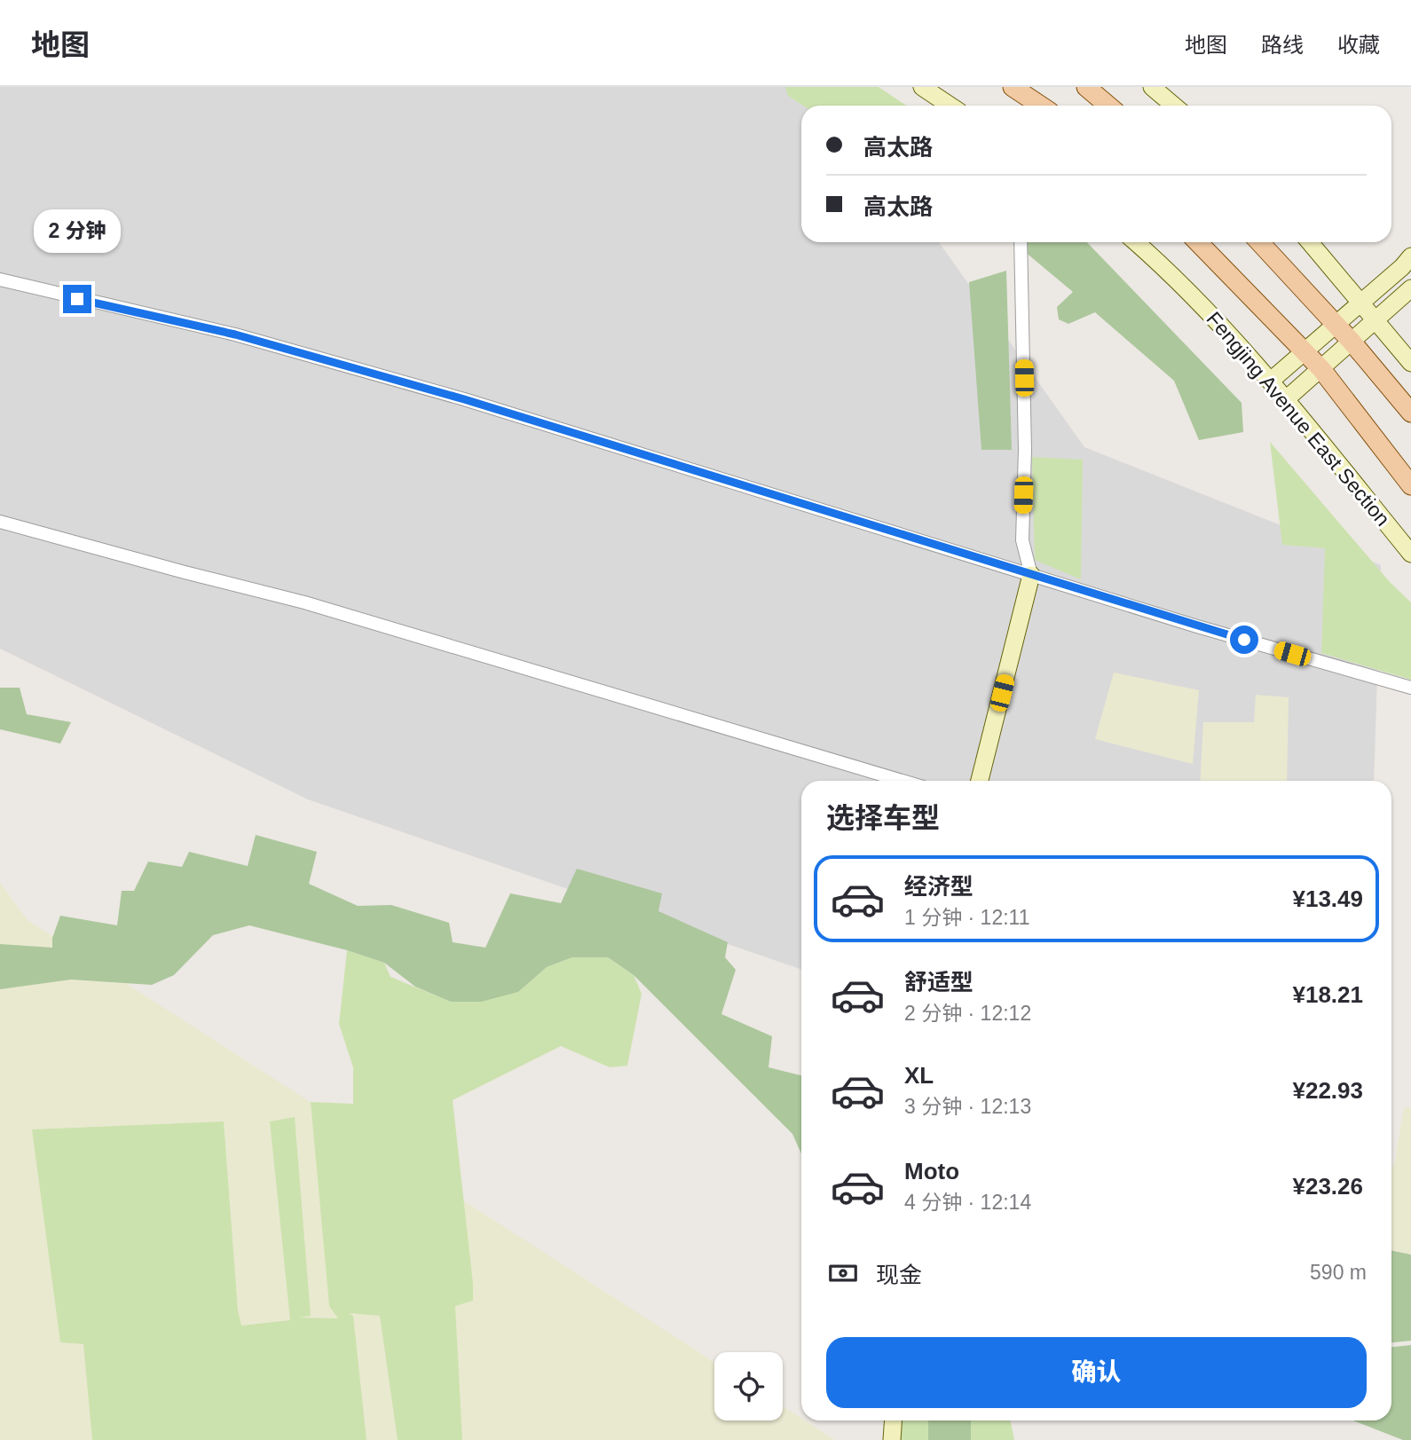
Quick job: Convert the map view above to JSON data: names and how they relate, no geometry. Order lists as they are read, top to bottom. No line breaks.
{"streets":{"main road":["Fengjing Avenue East Section"]},"page":{"header":"地图","nav":["地图","路线","收藏"],"banner":["高太路","高太路"],"bubble":"2 分钟","heading":"选择车型","list":[{"name":"经济型","note":"1 分钟 · 12:11","value":"¥13.49"},{"name":"舒适型","note":"2 分钟 · 12:12","value":"¥18.21"},{"name":"XL","note":"3 分钟 · 12:13","value":"¥22.93"},{"name":"Moto","note":"4 分钟 · 12:14","value":"¥23.26"}],"pay":["现金","590 m"],"buttons":"确认"}}
